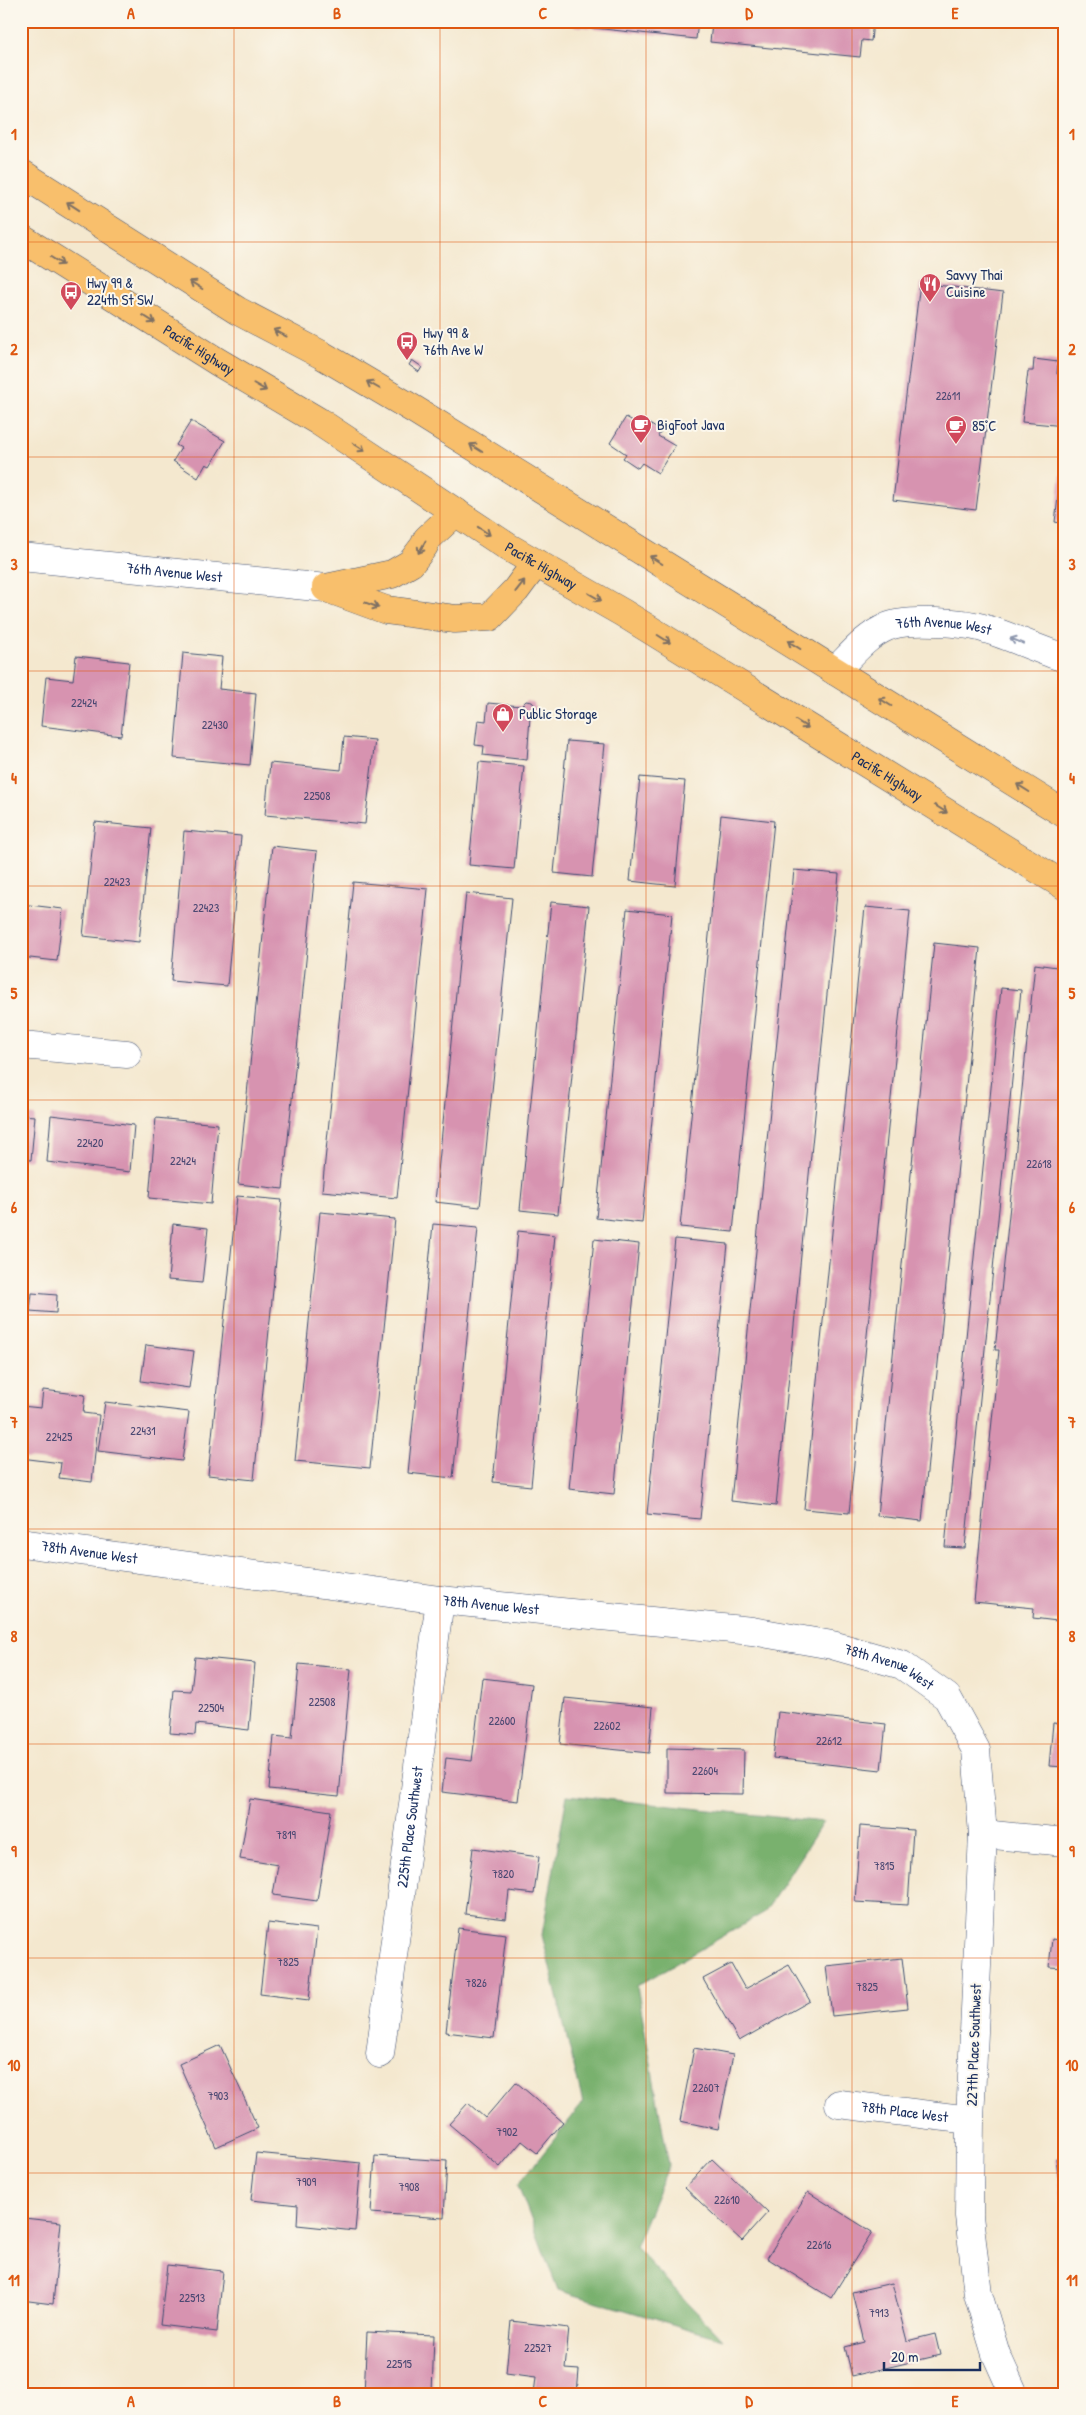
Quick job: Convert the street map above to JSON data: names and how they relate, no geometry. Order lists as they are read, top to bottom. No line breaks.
{"streets":{"main road":["Pacific Highway"],"street":["76th Avenue West","78th Avenue West","225th Place Southwest","227th Place Southwest","78th Place West"]},"crossings":[["78th Avenue West","225th Place Southwest"],["78th Avenue West","227th Place Southwest"],["227th Place Southwest","78th Place West"]],"one_way":["76th Avenue West"],"places":{"restaurant":["Savvy Thai Cuisine"],"bus stop":["Hwy 99 & 224th St SW","Hwy 99 & 76th Ave W"],"cafe":["BigFoot Java","85°C"],"shop":["Public Storage"]},"house_numbers":["22611","22424","22430","22508","22423","22423","22420","22424","22618","22431","22425","22508","22504","22600","22602","22612","22604","7819","7815","7820","7825","7826","7825","22607","7903","7902","7909","7908","22610","22616","22513","7913","22527","22515"],"scale_bar":"20 m","grid":{"columns":["A","B","C","D","E"],"rows":["1","2","3","4","5","6","7","8","9","10","11"]}}
